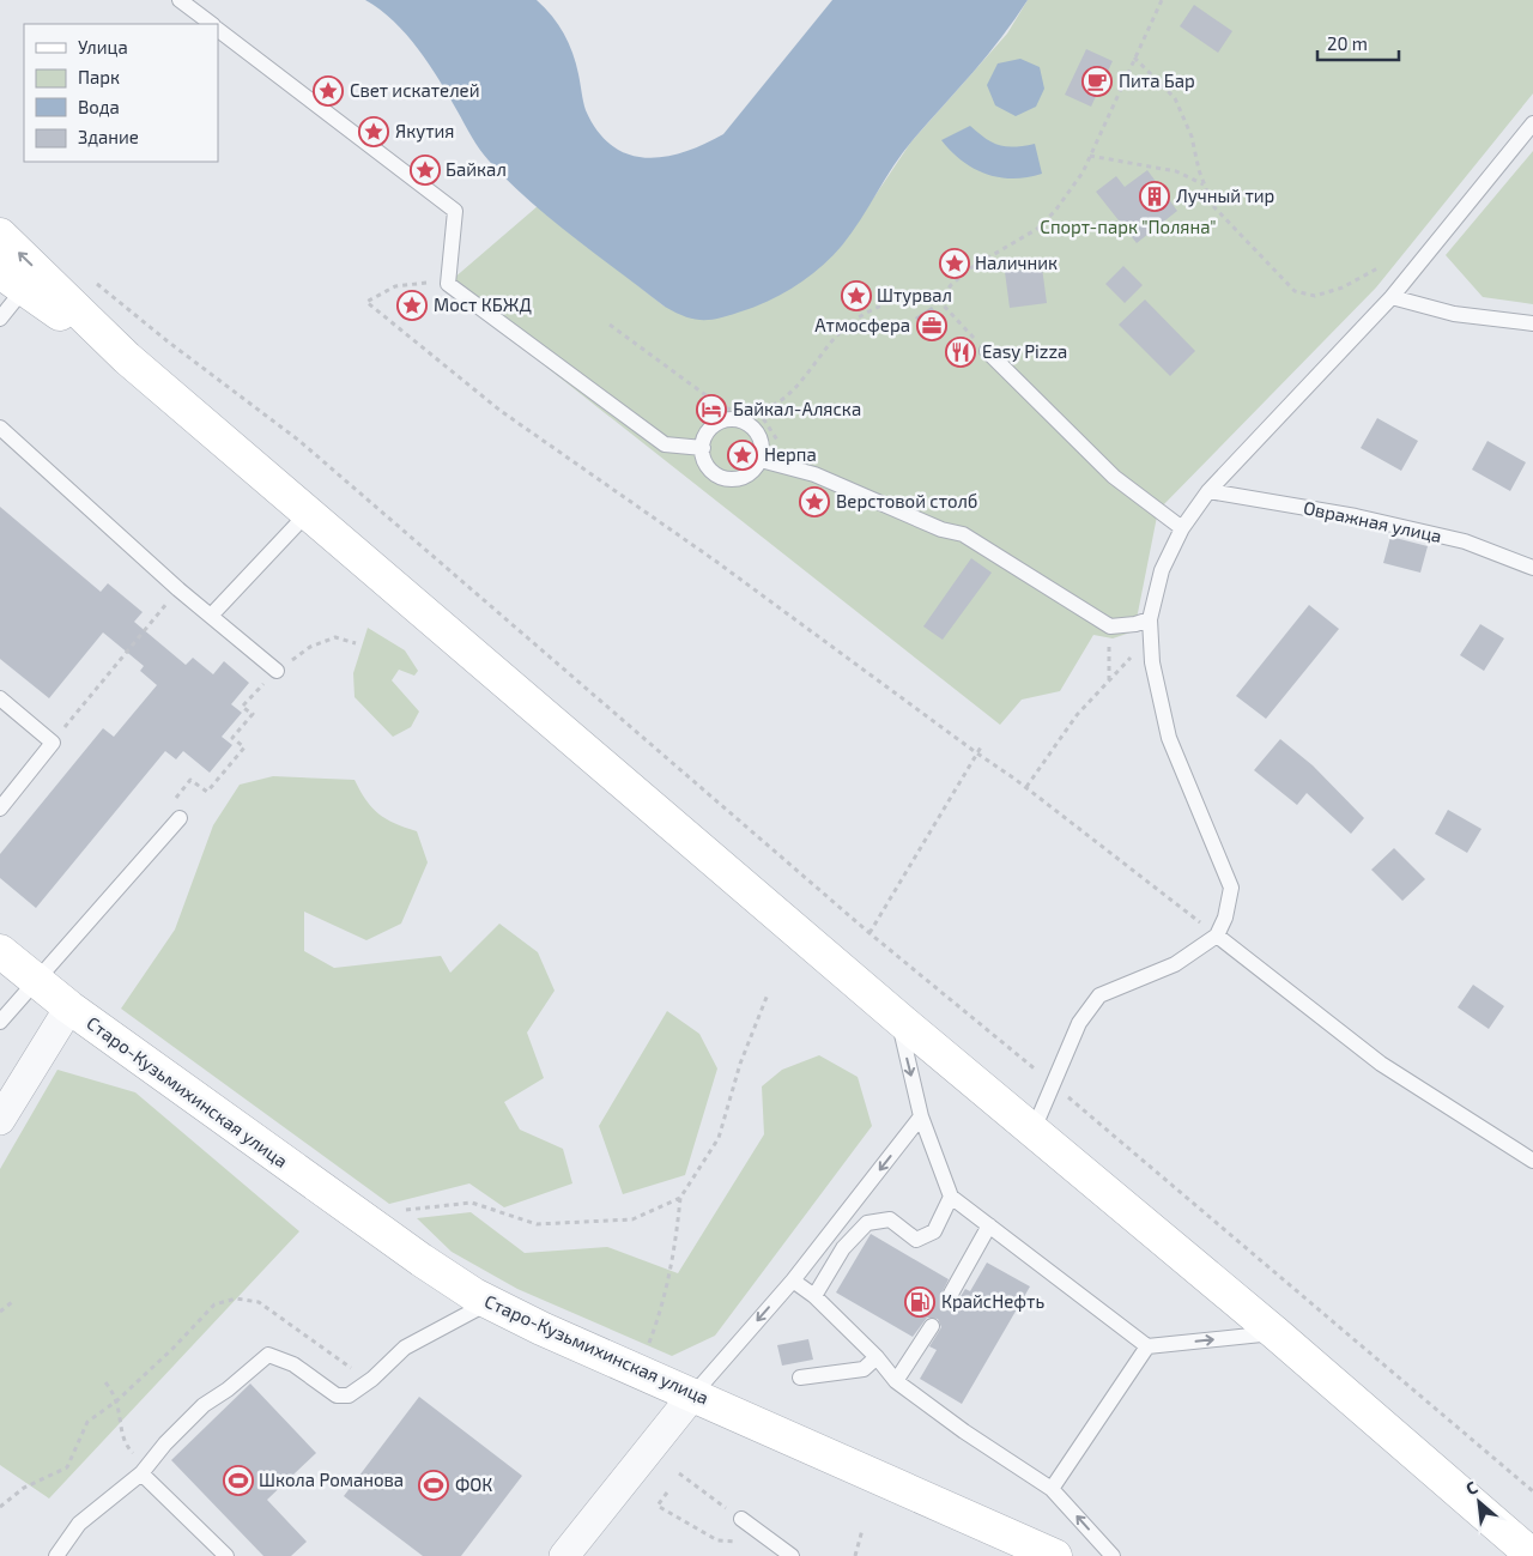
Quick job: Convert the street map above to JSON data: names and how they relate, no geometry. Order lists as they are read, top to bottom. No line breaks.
{"streets":{"main road":["Старо-Кузьмихинская улица"],"lane":["Овражная улица"]},"parks":["Спорт-парк \"Поляна\""],"places":{"cafe":["Пита Бар"],"place":["Свет искателей","Якутия","Байкал","Наличник","Штурвал","Мост КБЖД","Нерпа","Верстовой столб"],"building":["Лучный тир"],"office":["Атмосфера"],"restaurant":["Easy Pizza"],"hotel":["Байкал-Аляска"],"fuel station":["КрайсНефть"],"sports":["Школа Романова","ФОК"]},"legend":["Улица","Парк","Вода","Здание"],"scale_bar":"20 m","north":"top left"}
